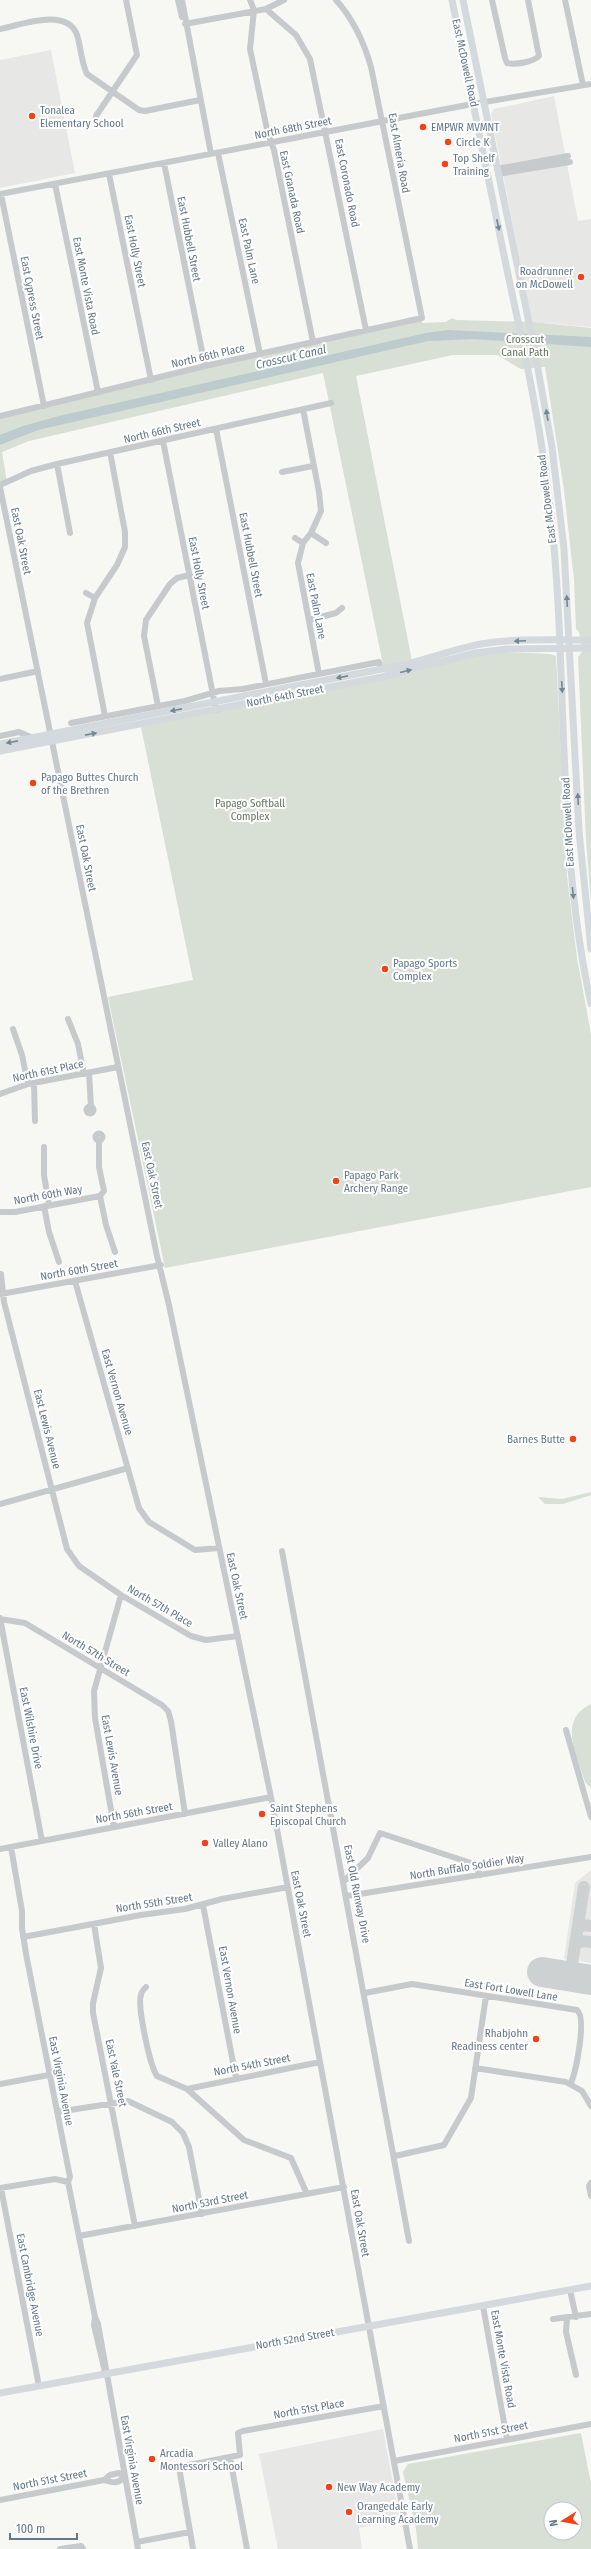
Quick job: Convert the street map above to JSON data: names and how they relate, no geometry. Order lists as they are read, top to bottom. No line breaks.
{"streets":{"main road":["East McDowell Road","North 64th Street","North 52nd Street"],"street":["North 68th Street","East Almeria Road","East Coronado Road","East Granada Road","East Hubbell Street","East Holly Street","East Palm Lane","East Monte Vista Road","East Cypress Street","North 66th Place","North 66th Street","East Oak Street","North 61st Place","North 60th Way","North 60th Street","East Vernon Avenue","East Lewis Avenue","North 57th Place","North 57th Street","East Wilshire Drive","North 56th Street","North Buffalo Soldier Way","East Old Runway Drive","North 55th Street","East Fort Lowell Lane","North 54th Street","East Yale Street","East Virginia Avenue","North 53rd Street","East Cambridge Avenue","North 51st Place","North 51st Street"]},"crossings":[["East McDowell Road","North 68th Street"],["East McDowell Road","North 64th Street"],["North 68th Street","East Almeria Road"],["North 68th Street","East Coronado Road"],["North 68th Street","East Granada Road"],["North 68th Street","East Hubbell Street"],["North 68th Street","East Holly Street"],["North 68th Street","East Palm Lane"],["North 68th Street","East Monte Vista Road"],["North 68th Street","East Cypress Street"],["East Almeria Road","North 66th Place"],["East Coronado Road","North 66th Place"],["East Granada Road","North 66th Place"],["East Hubbell Street","North 66th Place"],["East Hubbell Street","North 66th Street"],["East Hubbell Street","North 64th Street"],["East Holly Street","North 66th Place"],["East Holly Street","North 66th Street"],["East Holly Street","North 64th Street"],["East Palm Lane","North 66th Place"],["East Palm Lane","North 66th Street"],["East Palm Lane","North 64th Street"],["East Monte Vista Road","North 66th Place"],["East Monte Vista Road","North 52nd Street"],["East Monte Vista Road","North 51st Street"],["East Cypress Street","North 66th Place"],["North 66th Street","East Oak Street"],["East Oak Street","North 64th Street"],["East Oak Street","North 61st Place"],["East Oak Street","North 60th Street"],["East Oak Street","East Vernon Avenue"],["East Oak Street","North 57th Place"],["East Oak Street","North 56th Street"],["East Oak Street","North 55th Street"],["East Oak Street","North 54th Street"],["East Oak Street","North 53rd Street"],["East Oak Street","North 52nd Street"],["East Oak Street","North 51st Place"],["East Oak Street","North 51st Street"],["North 60th Street","East Vernon Avenue"],["North 60th Street","East Lewis Avenue"],["East Vernon Avenue","North 55th Street"],["East Vernon Avenue","North 54th Street"],["East Lewis Avenue","North 57th Place"],["East Lewis Avenue","North 57th Street"],["East Lewis Avenue","North 56th Street"],["North 57th Street","East Wilshire Drive"],["North 57th Street","North 56th Street"],["East Wilshire Drive","North 56th Street"],["North 56th Street","East Virginia Avenue"],["North Buffalo Soldier Way","East Old Runway Drive"],["East Old Runway Drive","East Fort Lowell Lane"],["North 55th Street","East Yale Street"],["North 55th Street","East Virginia Avenue"],["East Yale Street","North 53rd Street"],["East Virginia Avenue","North 53rd Street"],["East Virginia Avenue","North 52nd Street"],["East Virginia Avenue","North 51st Street"],["East Cambridge Avenue","North 52nd Street"]],"water":["Crosscut Canal"],"parks":["Crosscut Canal Path","Papago Softball Complex"],"places":["Tonalea Elementary School","EMPWR MVMNT","Circle K","Top Shelf Training","Roadrunner on McDowell","Papago Buttes Church of the Brethren","Papago Sports Complex","Papago Park Archery Range","Barnes Butte","Saint Stephens Episcopal Church","Valley Alano","Rhabjohn Readiness center","Arcadia Montessori School","New Way Academy","Orangedale Early Learning Academy"],"scale_bar":"100 m","north":"left"}
